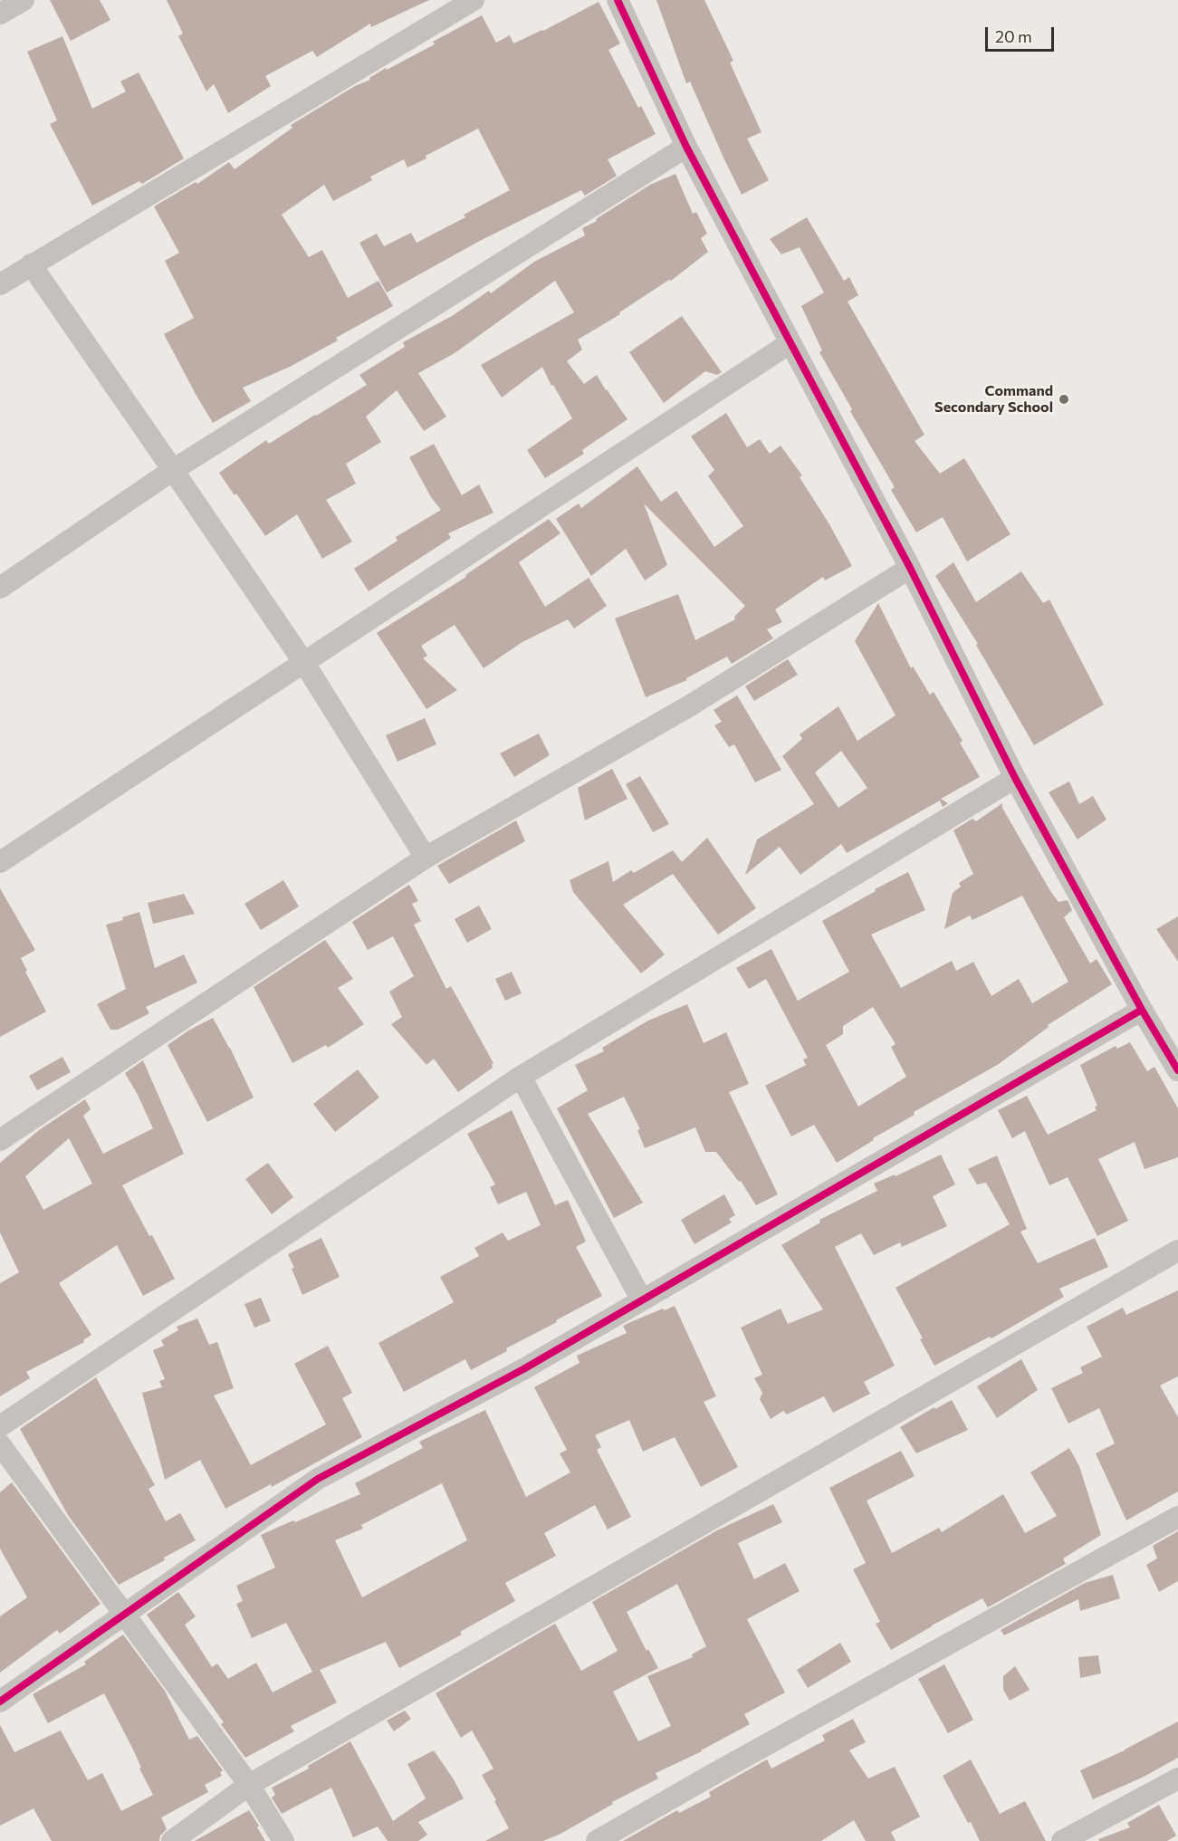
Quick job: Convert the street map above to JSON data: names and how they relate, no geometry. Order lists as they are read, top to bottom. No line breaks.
{"places":["Command Secondary School"],"scale_bar":"20 m"}
